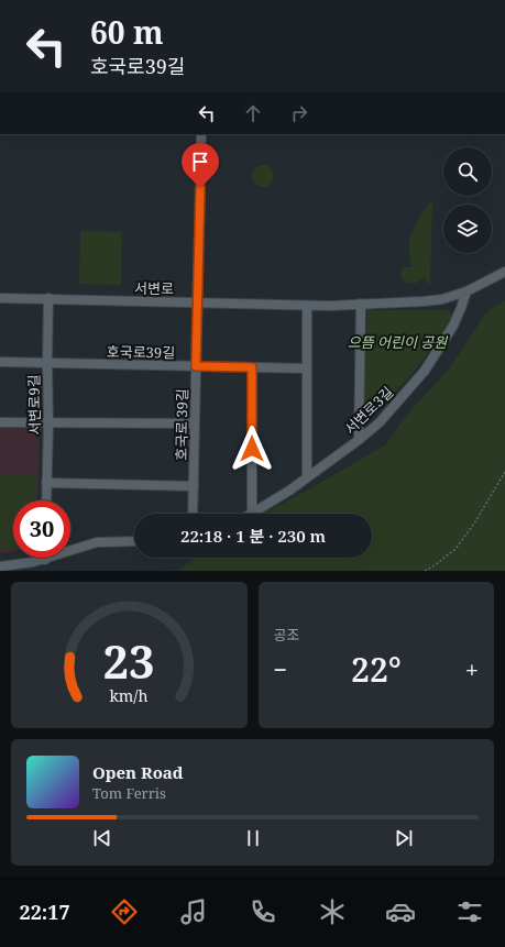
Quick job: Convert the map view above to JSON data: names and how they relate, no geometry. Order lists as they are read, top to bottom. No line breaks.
{"streets":{"street":["서변로","호국로39길","서변로9길","서변로3길","호국로 39길"]},"crossings":[["서변로","서변로9길"],["서변로","서변로3길"],["서변로","호국로 39길"],["호국로39길","서변로9길"],["호국로39길","호국로 39길"]],"parks":["으뜸 어린이 공원"],"page":{"turn":["60 m","호국로39길"],"limit":"30","trip":"22:18 · 1 분 · 230 m","tile":"공조","heat":["−","22°","+"],"song":["Open Road","Tom Ferris"],"tabs":"22:17","gauge":["23","km/h"]}}
